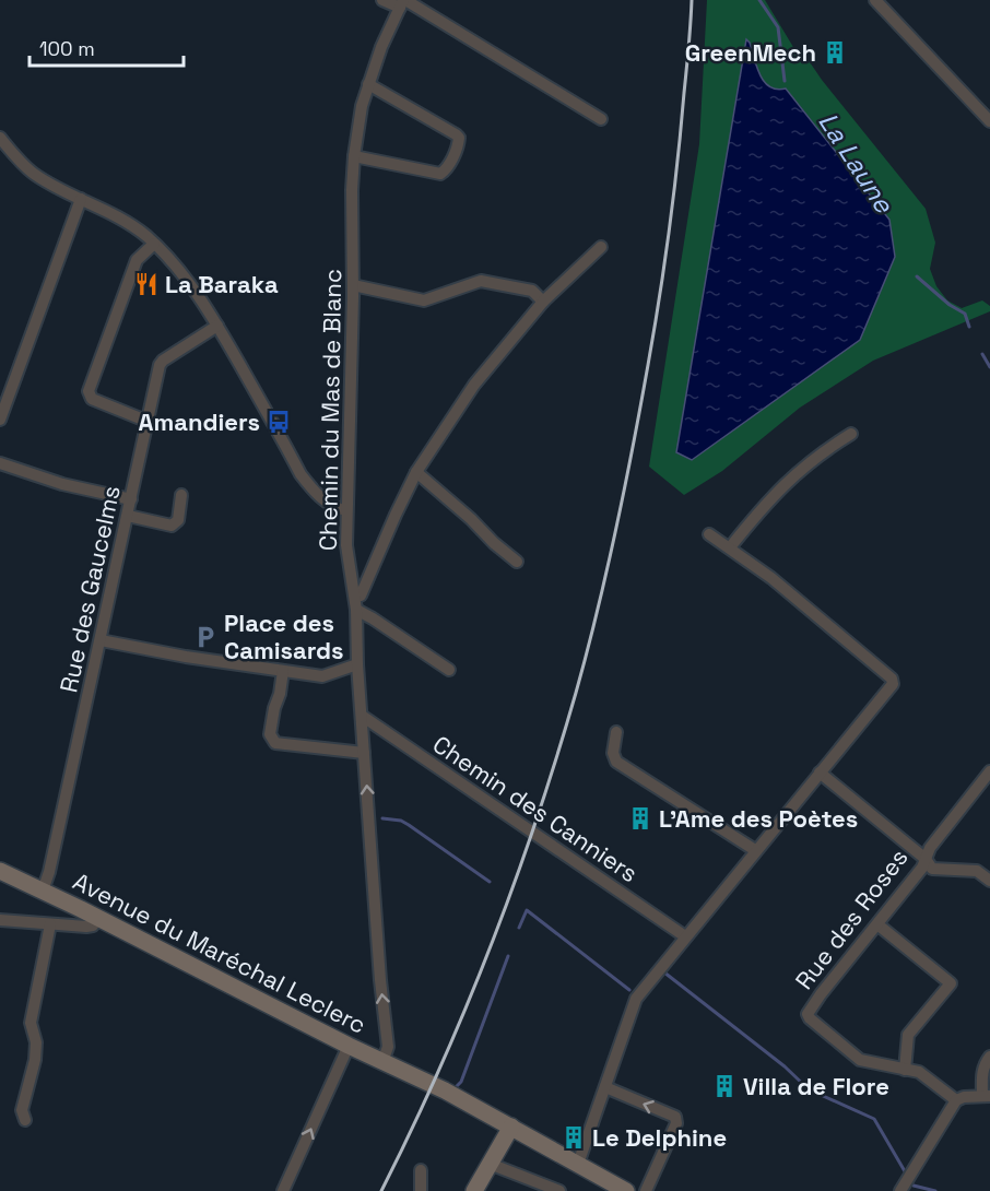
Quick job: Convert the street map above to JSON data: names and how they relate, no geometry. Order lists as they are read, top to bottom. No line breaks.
{"streets":{"main road":["Avenue du Maréchal Leclerc"],"street":["Chemin du Mas de Blanc","Rue des Gaucelms","Chemin des Canniers","Rue des Roses"]},"crossings":[["Chemin du Mas de Blanc","Chemin des Canniers"],["Chemin du Mas de Blanc","Avenue du Maréchal Leclerc"],["Rue des Gaucelms","Avenue du Maréchal Leclerc"]],"water":["La Laune"],"places":{"building":["GreenMech","L’Ame des Poètes","Villa de Flore","Le Delphine"],"restaurant":["La Baraka"],"bus stop":["Amandiers"],"parking":["Place des Camisards"]},"scale_bar":"100 m"}
